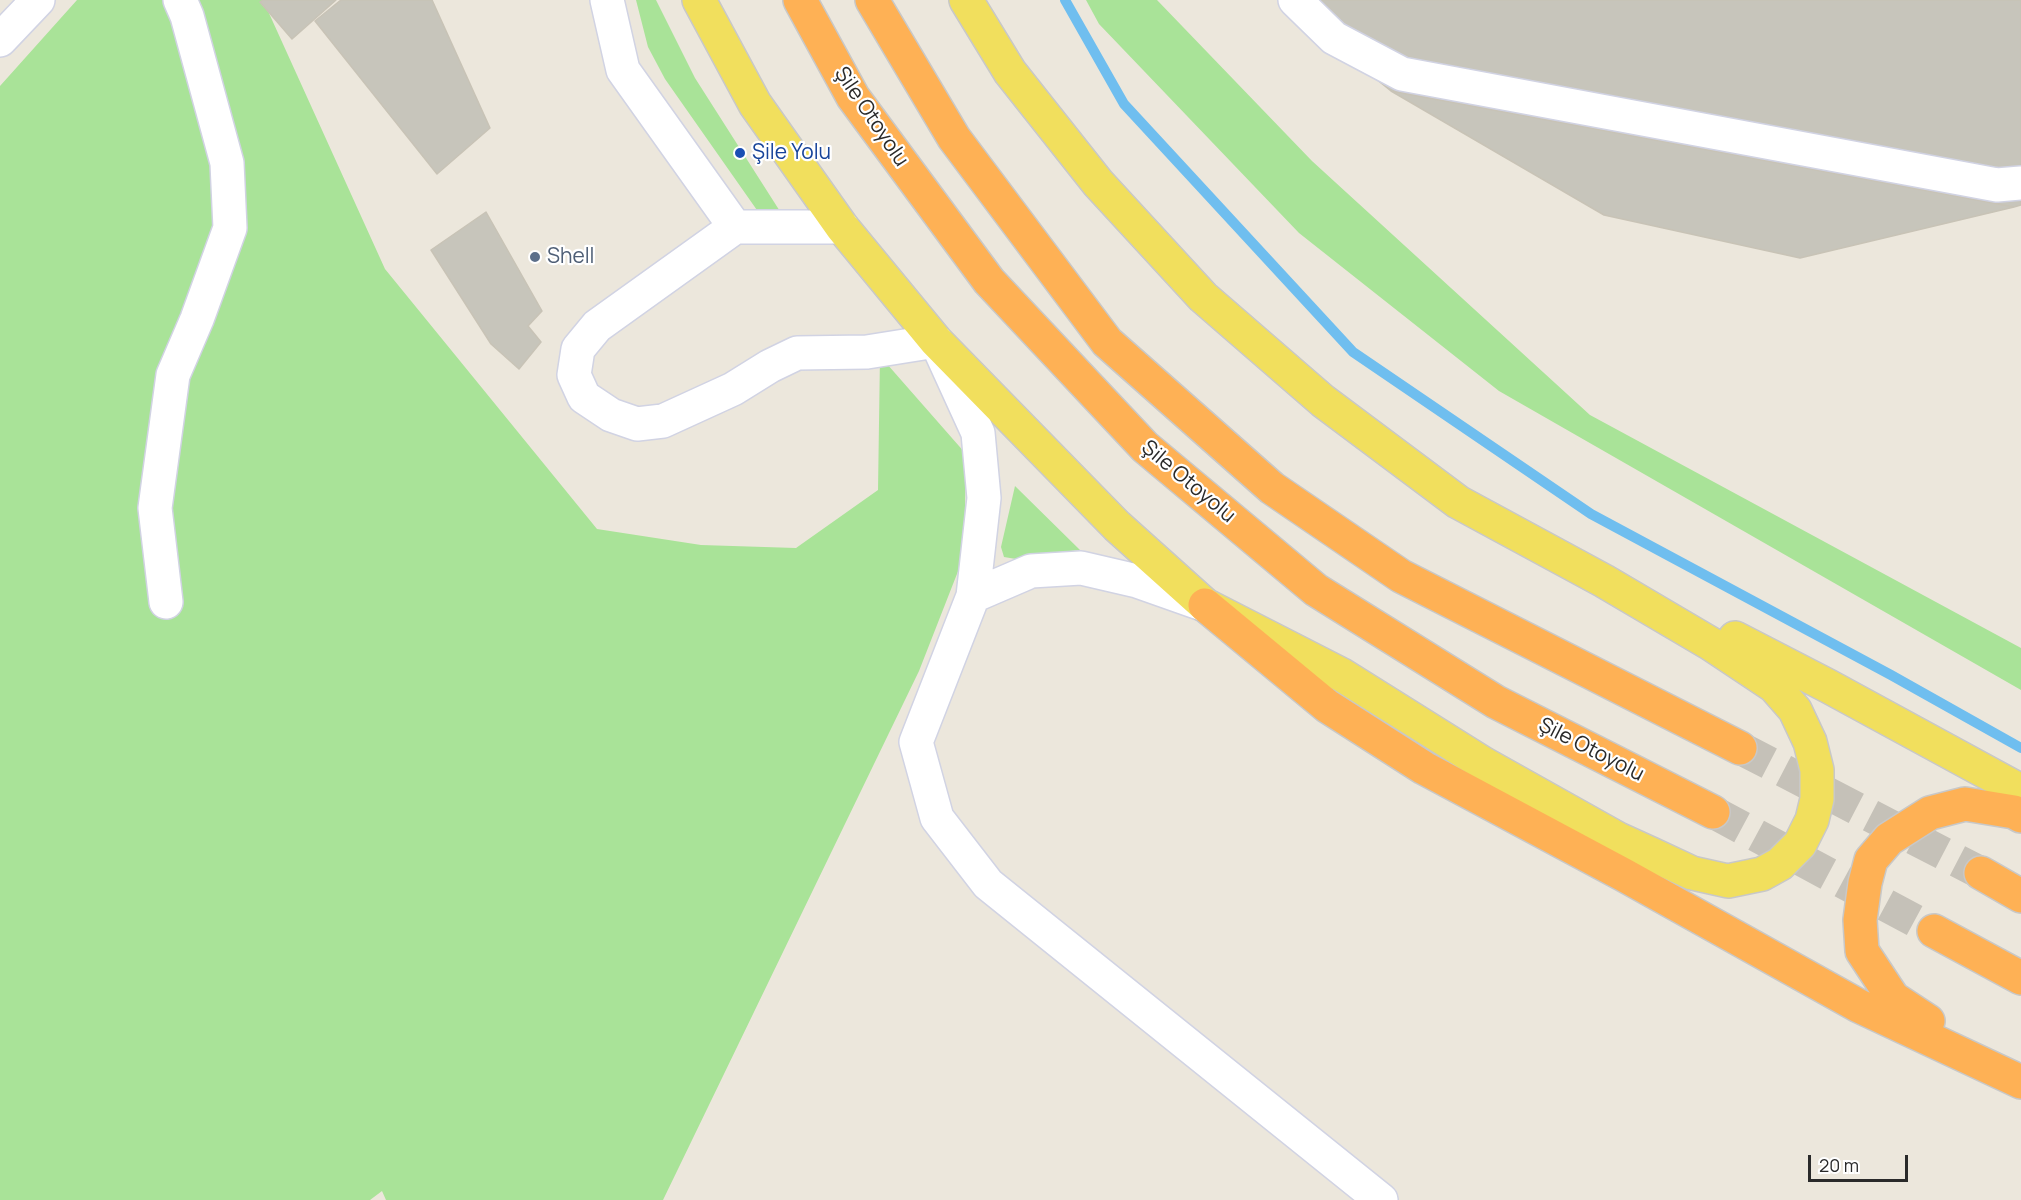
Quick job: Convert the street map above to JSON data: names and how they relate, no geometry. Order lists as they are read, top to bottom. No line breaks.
{"streets":{"highway":["Şile Otoyolu"]},"places":["Şile Yolu","Shell"],"scale_bar":"20 m"}
